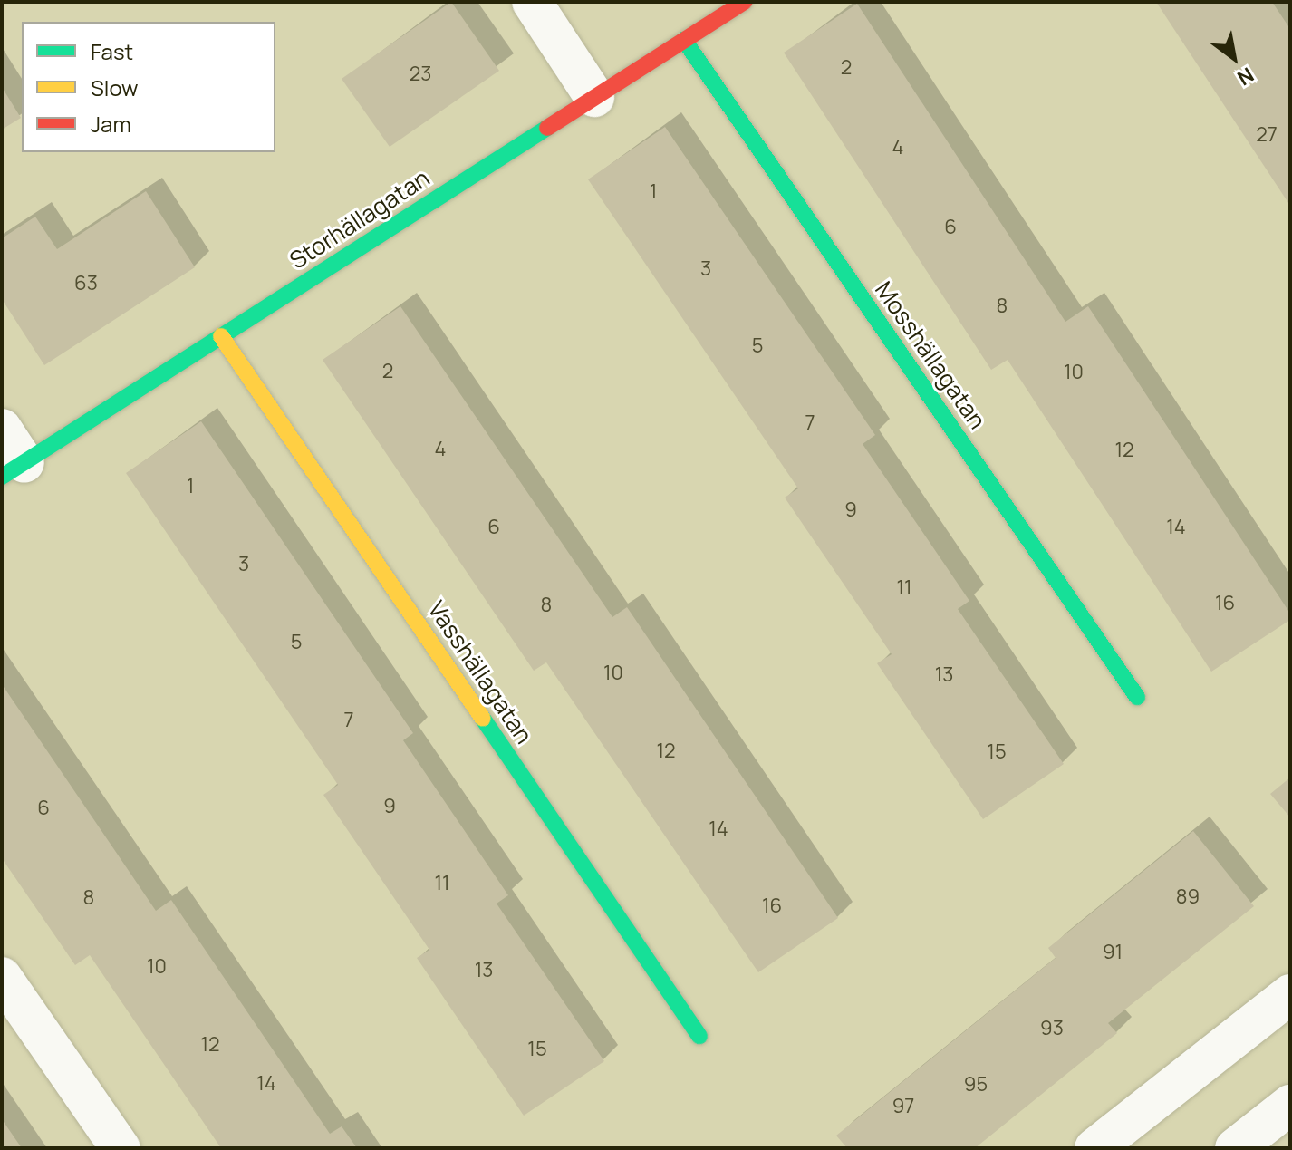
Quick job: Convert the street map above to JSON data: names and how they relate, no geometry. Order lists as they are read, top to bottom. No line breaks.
{"streets":{"street":["Storhällagatan","Mosshällagatan","Vasshällagatan"]},"crossings":[["Storhällagatan","Mosshällagatan"],["Storhällagatan","Vasshällagatan"]],"house_numbers":["2","23","27","4","1","6","3","63","8","5","2","10","7","4","12","1","9","6","14","3","11","16","8","5","10","13","7","12","15","9","6","14","11","89","8","16","91","10","13","93","12","15","14","95","97"],"legend":["Fast","Slow","Jam"],"north":"bottom right"}
